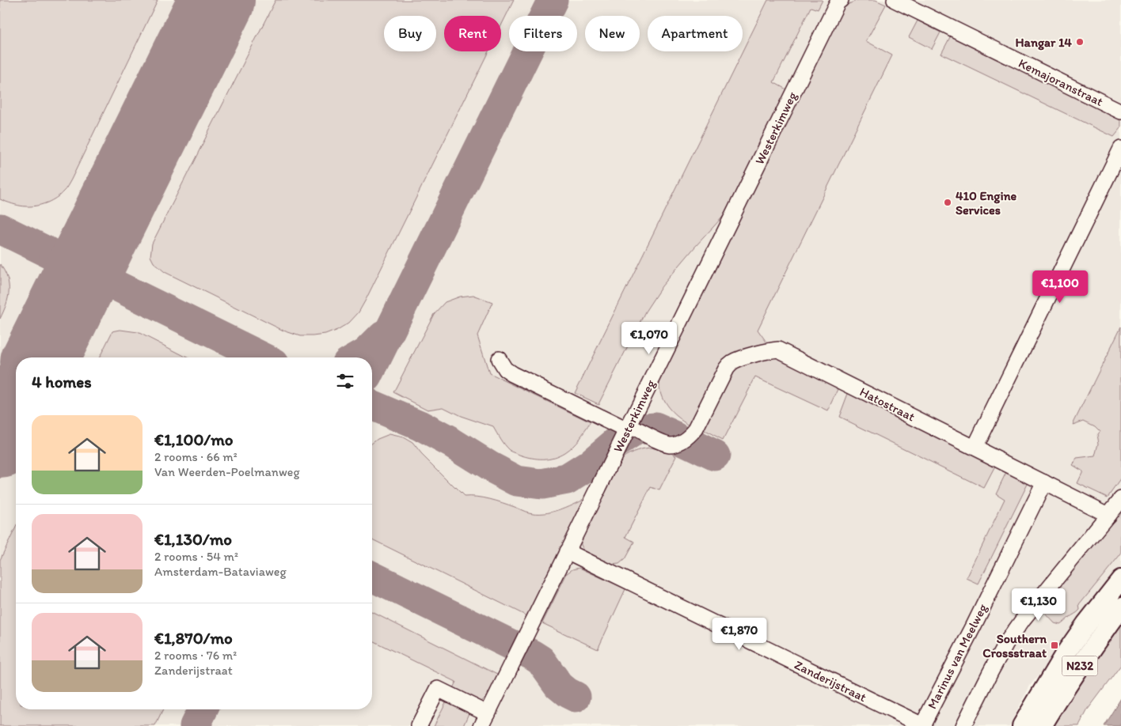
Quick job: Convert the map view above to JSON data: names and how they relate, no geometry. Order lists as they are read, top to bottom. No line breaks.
{"streets":{"main road":["N232"],"street":["Kemajoranstraat","Westerkimweg","Hatostraat","Marinus van Meelweg","Zanderijstraat"]},"crossings":[["Westerkimweg","Hatostraat"],["Westerkimweg","Zanderijstraat"],["Hatostraat","Marinus van Meelweg"],["Marinus van Meelweg","Zanderijstraat"]],"places":{"other":["Hangar 14","410 Engine Services"],"transit":["Southern Crossstraat"]},"page":{"chip":["Buy","Rent","Filters","New","Apartment"],"price":["€1,100","€1,070","€1,130","€1,870"],"heading":"4 homes","list":[{"name":"€1,100/mo","note":"2 rooms · 66 m² · Van Weerden-Poelmanweg"},{"name":"€1,130/mo","note":"2 rooms · 54 m² · Amsterdam-Bataviaweg"},{"name":"€1,870/mo","note":"2 rooms · 76 m² · Zanderijstraat"}]}}
